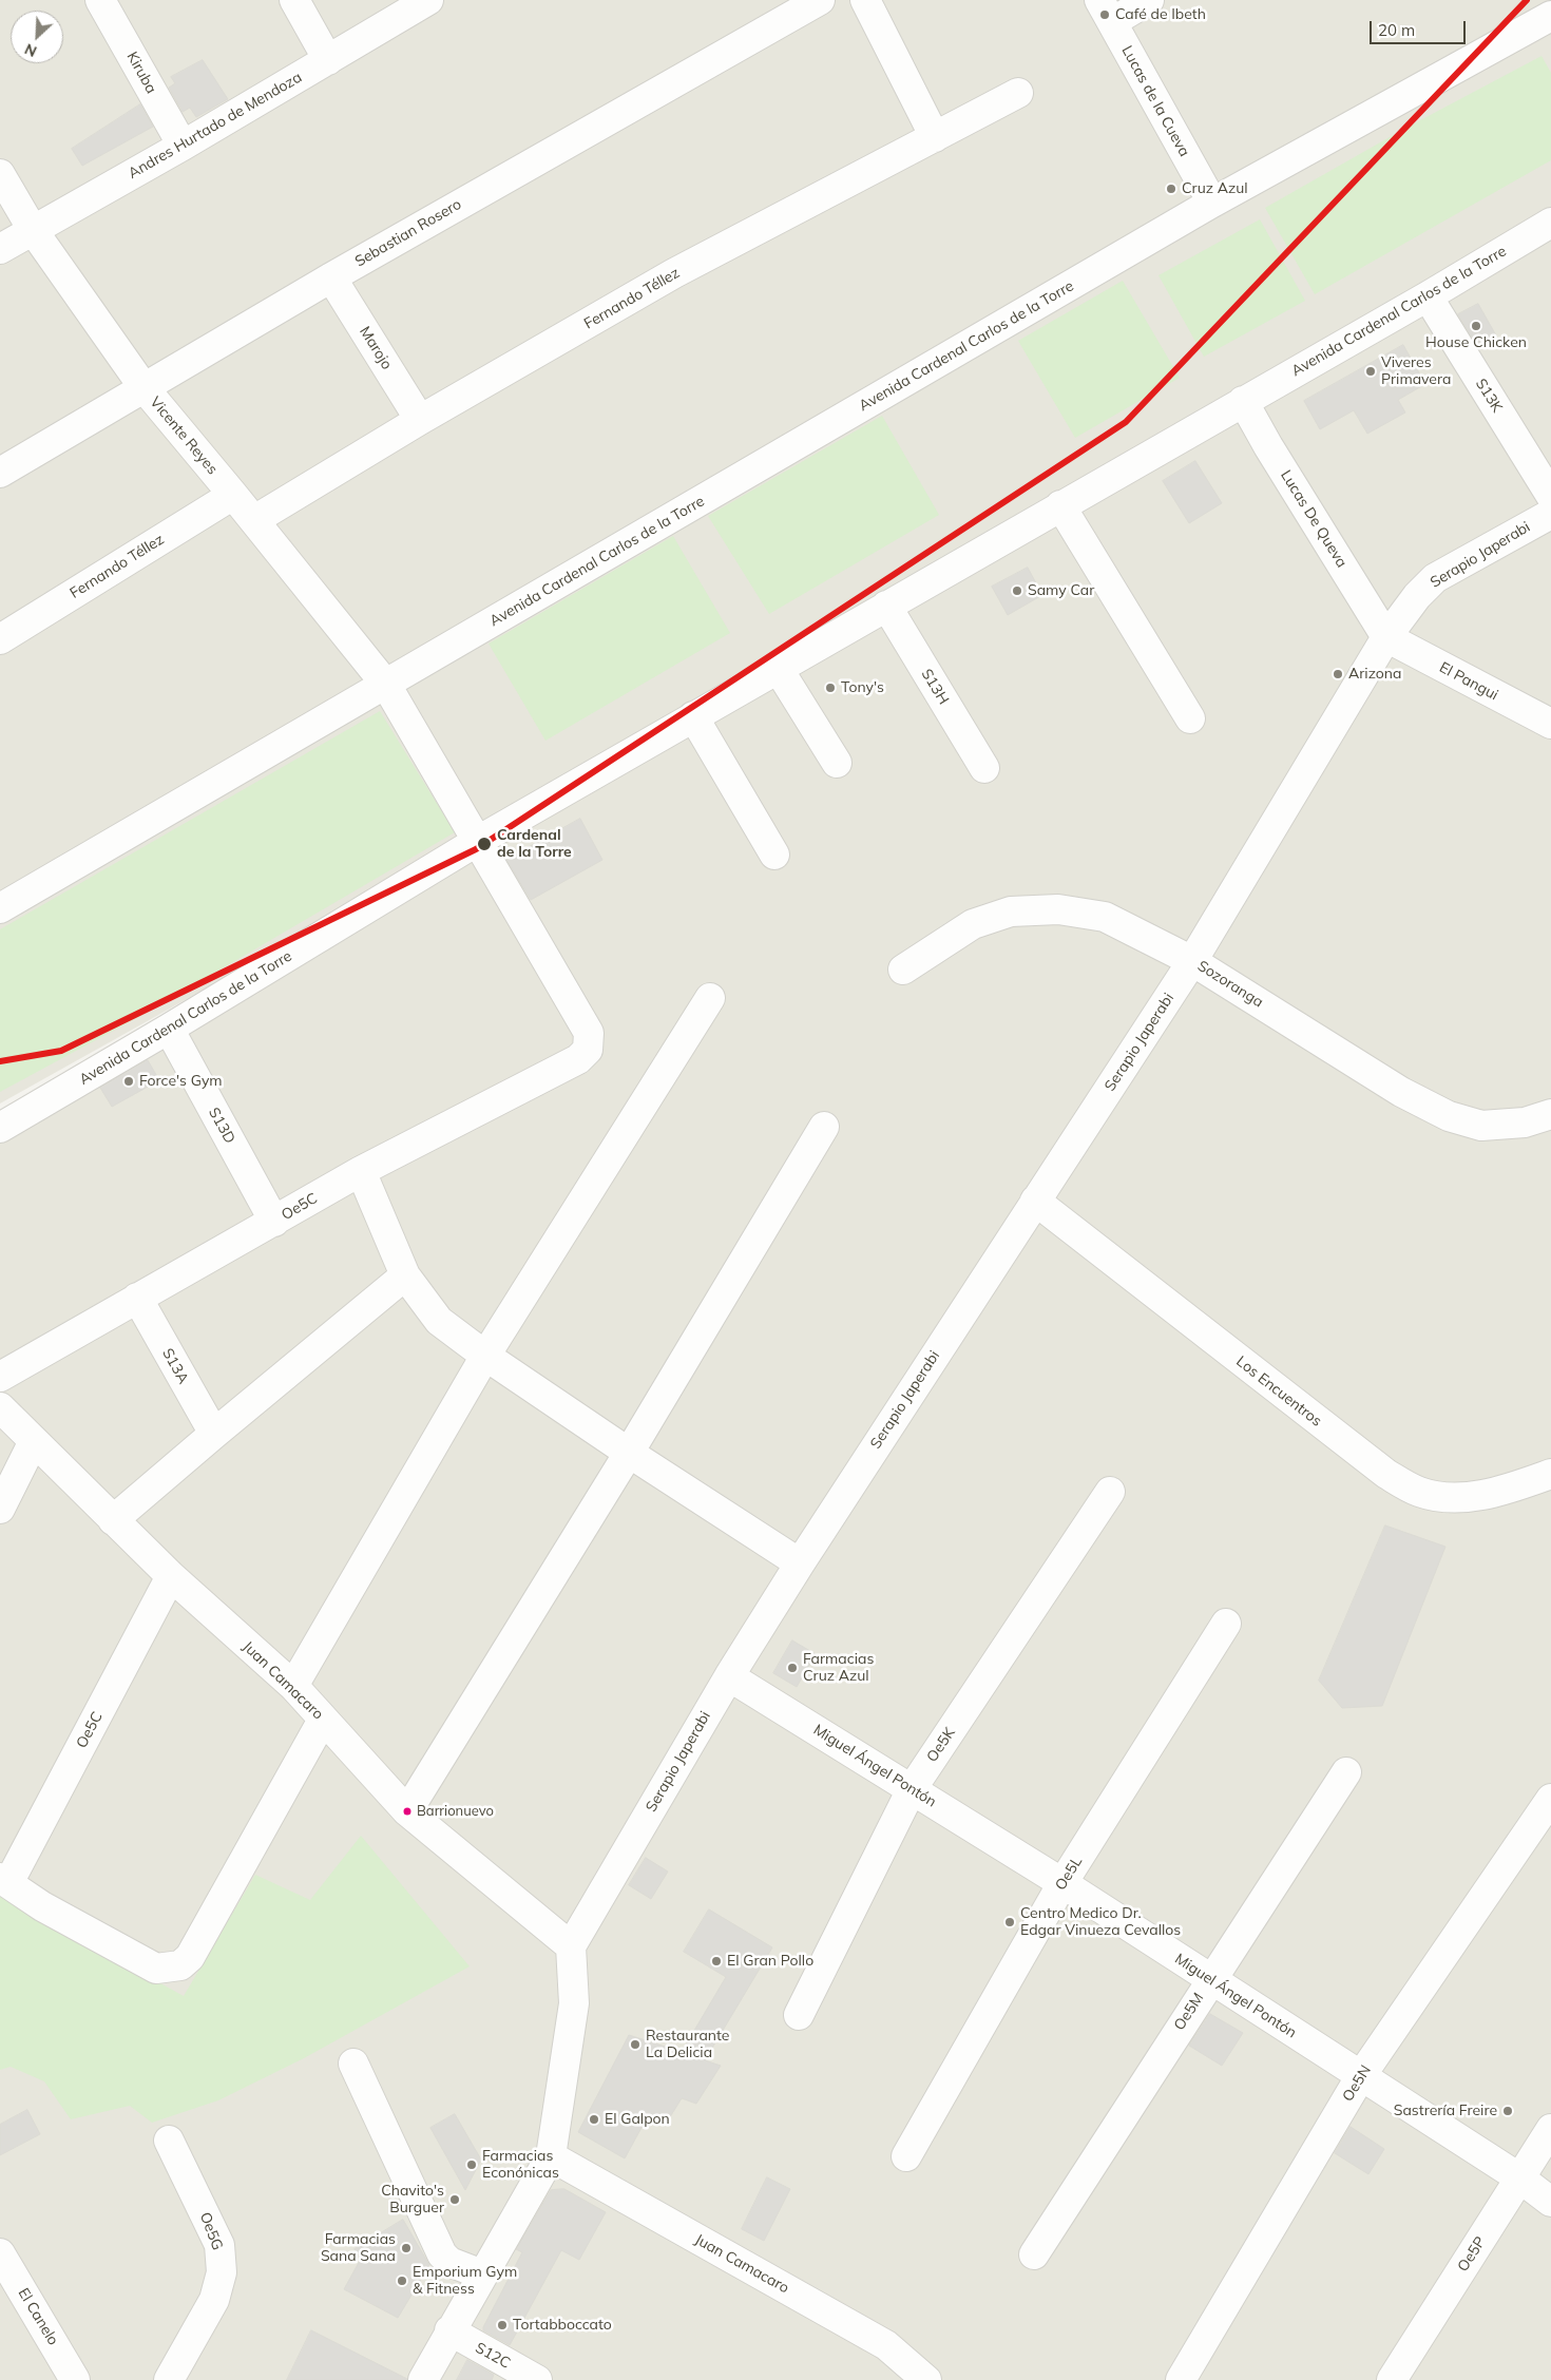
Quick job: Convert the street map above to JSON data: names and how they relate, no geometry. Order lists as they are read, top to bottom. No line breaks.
{"streets":{"street":["Kiruba","Lucas de la Cueva","Andres Hurtado de Mendoza","Sebastian Rosero","Fernando Téllez","Avenida Cardenal Carlos de la Torre","Marojo","S13K","Vicente Reyes","Lucas De Queva","Serapio Japerabi","El Pangui","S13H","Sozoranga","S13D","Oe5C","S13A","Los Encuentros","Juan Camacaro","Oe5K","Miguel Ángel Pontón","Oe5L","Oe5M","Oe5N","Oe5G","Oe5P","El Canelo","S12C"]},"crossings":[["Kiruba","Andres Hurtado de Mendoza"],["Lucas de la Cueva","Avenida Cardenal Carlos de la Torre"],["Andres Hurtado de Mendoza","Vicente Reyes"],["Sebastian Rosero","Marojo"],["Sebastian Rosero","Vicente Reyes"],["Fernando Téllez","Marojo"],["Fernando Téllez","Vicente Reyes"],["Avenida Cardenal Carlos de la Torre","S13K"],["Avenida Cardenal Carlos de la Torre","Vicente Reyes"],["Avenida Cardenal Carlos de la Torre","Lucas De Queva"],["Avenida Cardenal Carlos de la Torre","S13H"],["Avenida Cardenal Carlos de la Torre","S13D"],["Avenida Cardenal Carlos de la Torre","Oe5C"],["Lucas De Queva","Serapio Japerabi"],["Lucas De Queva","El Pangui"],["Serapio Japerabi","El Pangui"],["Serapio Japerabi","Sozoranga"],["Serapio Japerabi","Los Encuentros"],["Serapio Japerabi","Juan Camacaro"],["Serapio Japerabi","Miguel Ángel Pontón"],["S13D","Oe5C"],["Oe5C","S13A"],["Oe5C","Juan Camacaro"],["Oe5K","Miguel Ángel Pontón"],["Miguel Ángel Pontón","Oe5L"],["Miguel Ángel Pontón","Oe5M"],["Miguel Ángel Pontón","Oe5N"],["Miguel Ángel Pontón","Oe5P"]],"places":["Café de Ibeth","Cruz Azul","House Chicken","Viveres Primavera","Samy Car","Arizona","Tony's","Cardenal de la Torre","Force's Gym","Farmacias Cruz Azul","Barrionuevo","Centro Medico Dr. Edgar Vinueza Cevallos","El Gran Pollo","Restaurante La Delicia","Sastrería Freire","El Galpon","Farmacias Econónicas","Chavito's Burguer","Farmacias Sana Sana","Emporium Gym & Fitness","Tortabboccato"],"scale_bar":"20 m","north":"bottom left"}
